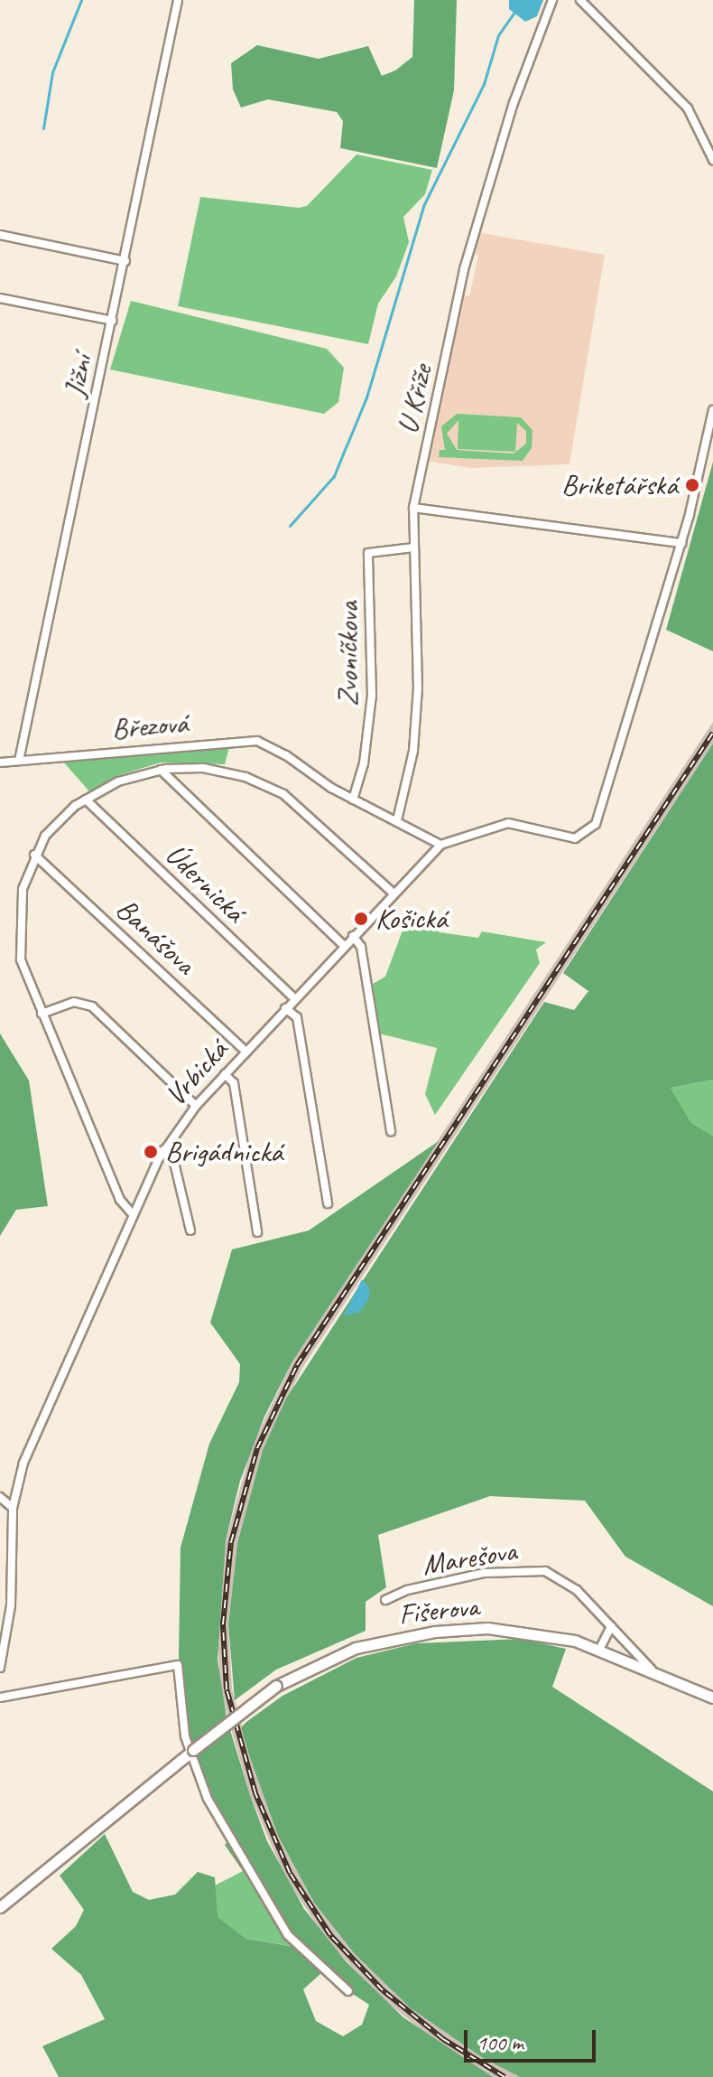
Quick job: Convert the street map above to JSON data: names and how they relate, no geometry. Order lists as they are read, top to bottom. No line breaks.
{"streets":{"street":["Jižní","U Kříže","Zvoníčkova","Březová","Údernická","Banášova","Vrbická","Marešova","Fišerova"]},"crossings":[["Jižní","Březová"],["U Kříže","Zvoníčkova"],["Zvoníčkova","Březová"],["Údernická","Vrbická"],["Banášova","Vrbická"],["Marešova","Fišerova"]],"places":["Briketářská","Košická","Brigádnická"],"scale_bar":"100 m"}
